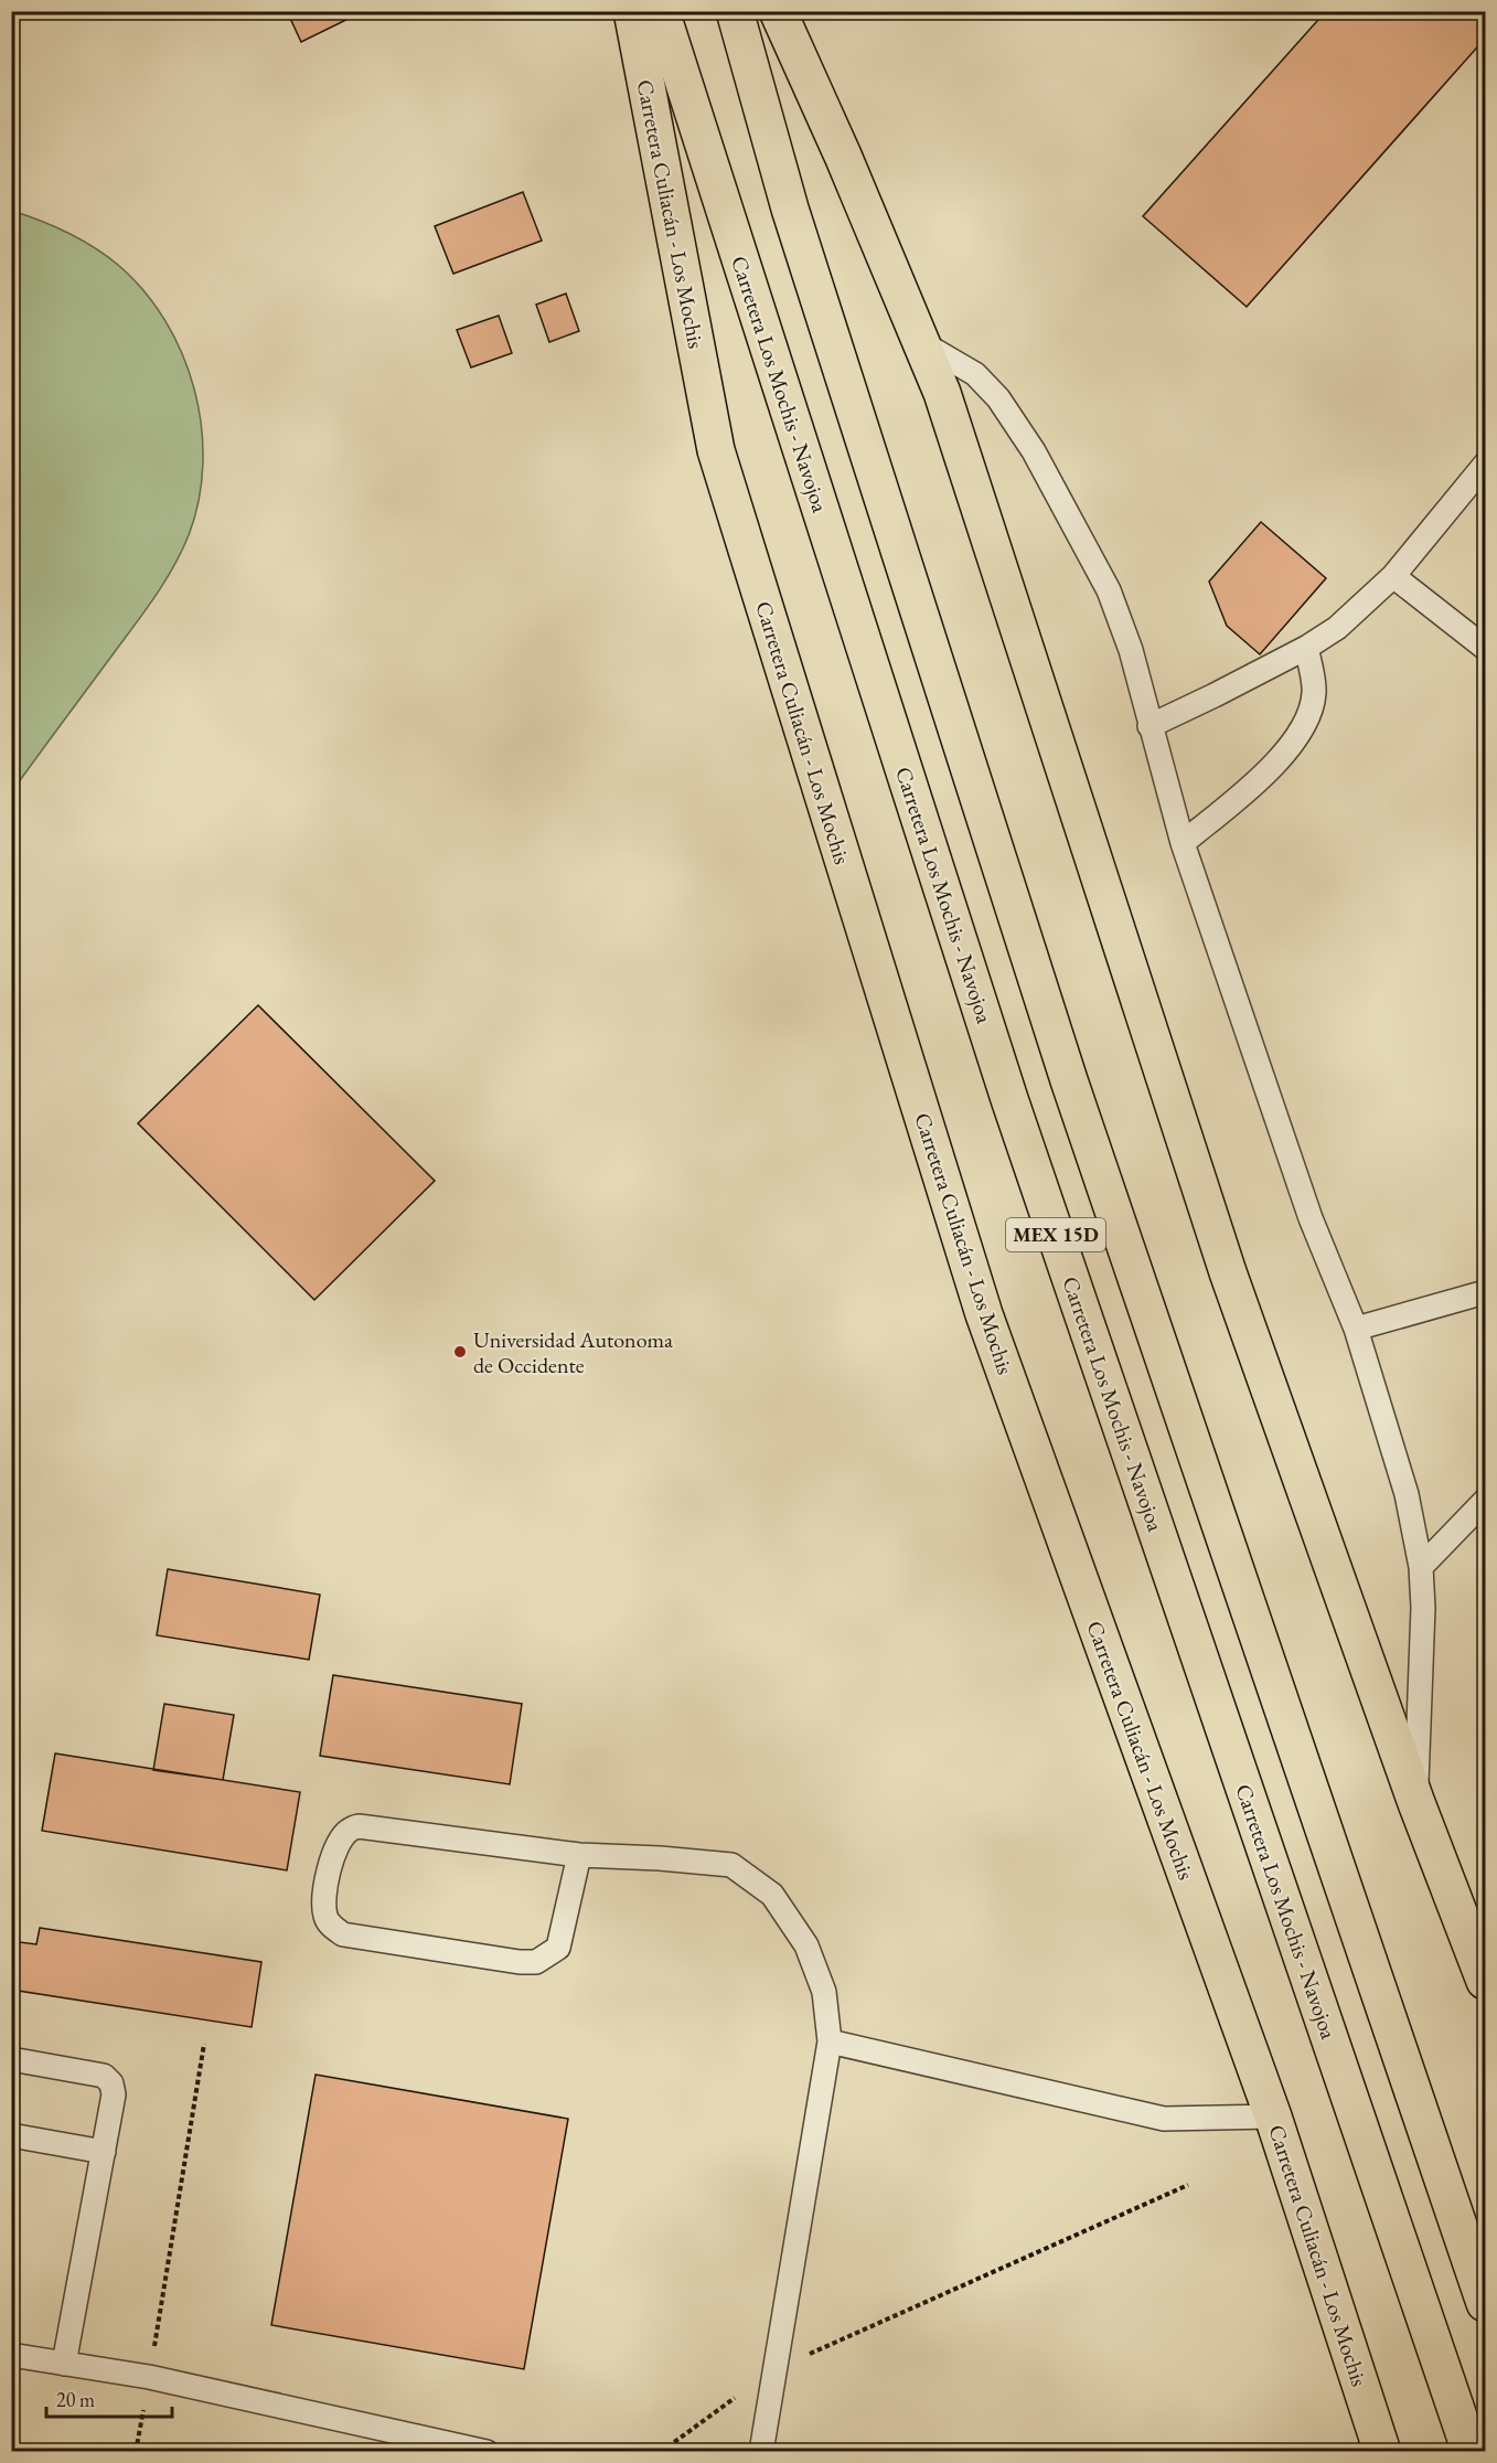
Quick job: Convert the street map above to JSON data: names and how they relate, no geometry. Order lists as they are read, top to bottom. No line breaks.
{"streets":{"main road":["Carretera Culiacán - Los Mochis","Carretera Los Mochis - Navojoa","MEX 15D"]},"places":["Universidad Autonoma de Occidente"],"scale_bar":"20 m"}
